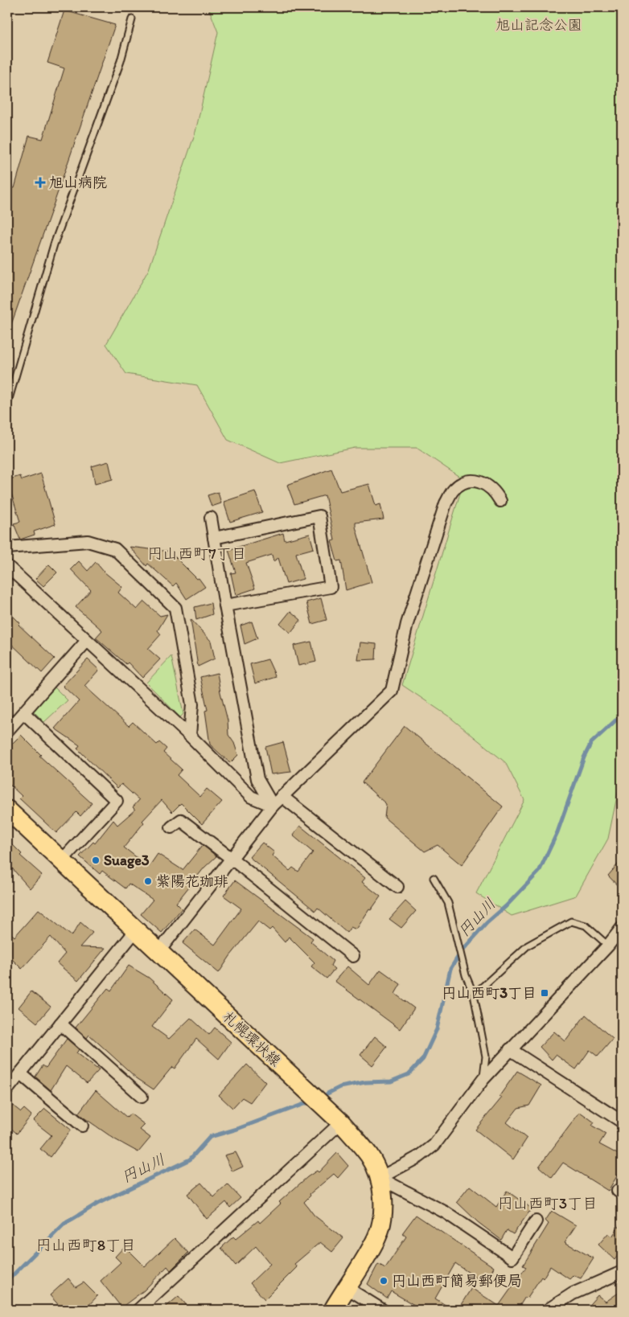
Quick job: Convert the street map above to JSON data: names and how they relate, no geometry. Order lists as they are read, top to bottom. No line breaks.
{"streets":{"main road":["札幌環状線"]},"districts":["円山西町7丁目","円山西町3丁目","円山西町8丁目"],"water":["円山川"],"parks":["旭山記念公園"],"places":{"health":["旭山病院"],"other":["Suage3","紫陽花珈琲","円山西町簡易郵便局"],"transit":["円山西町3丁目"]}}
